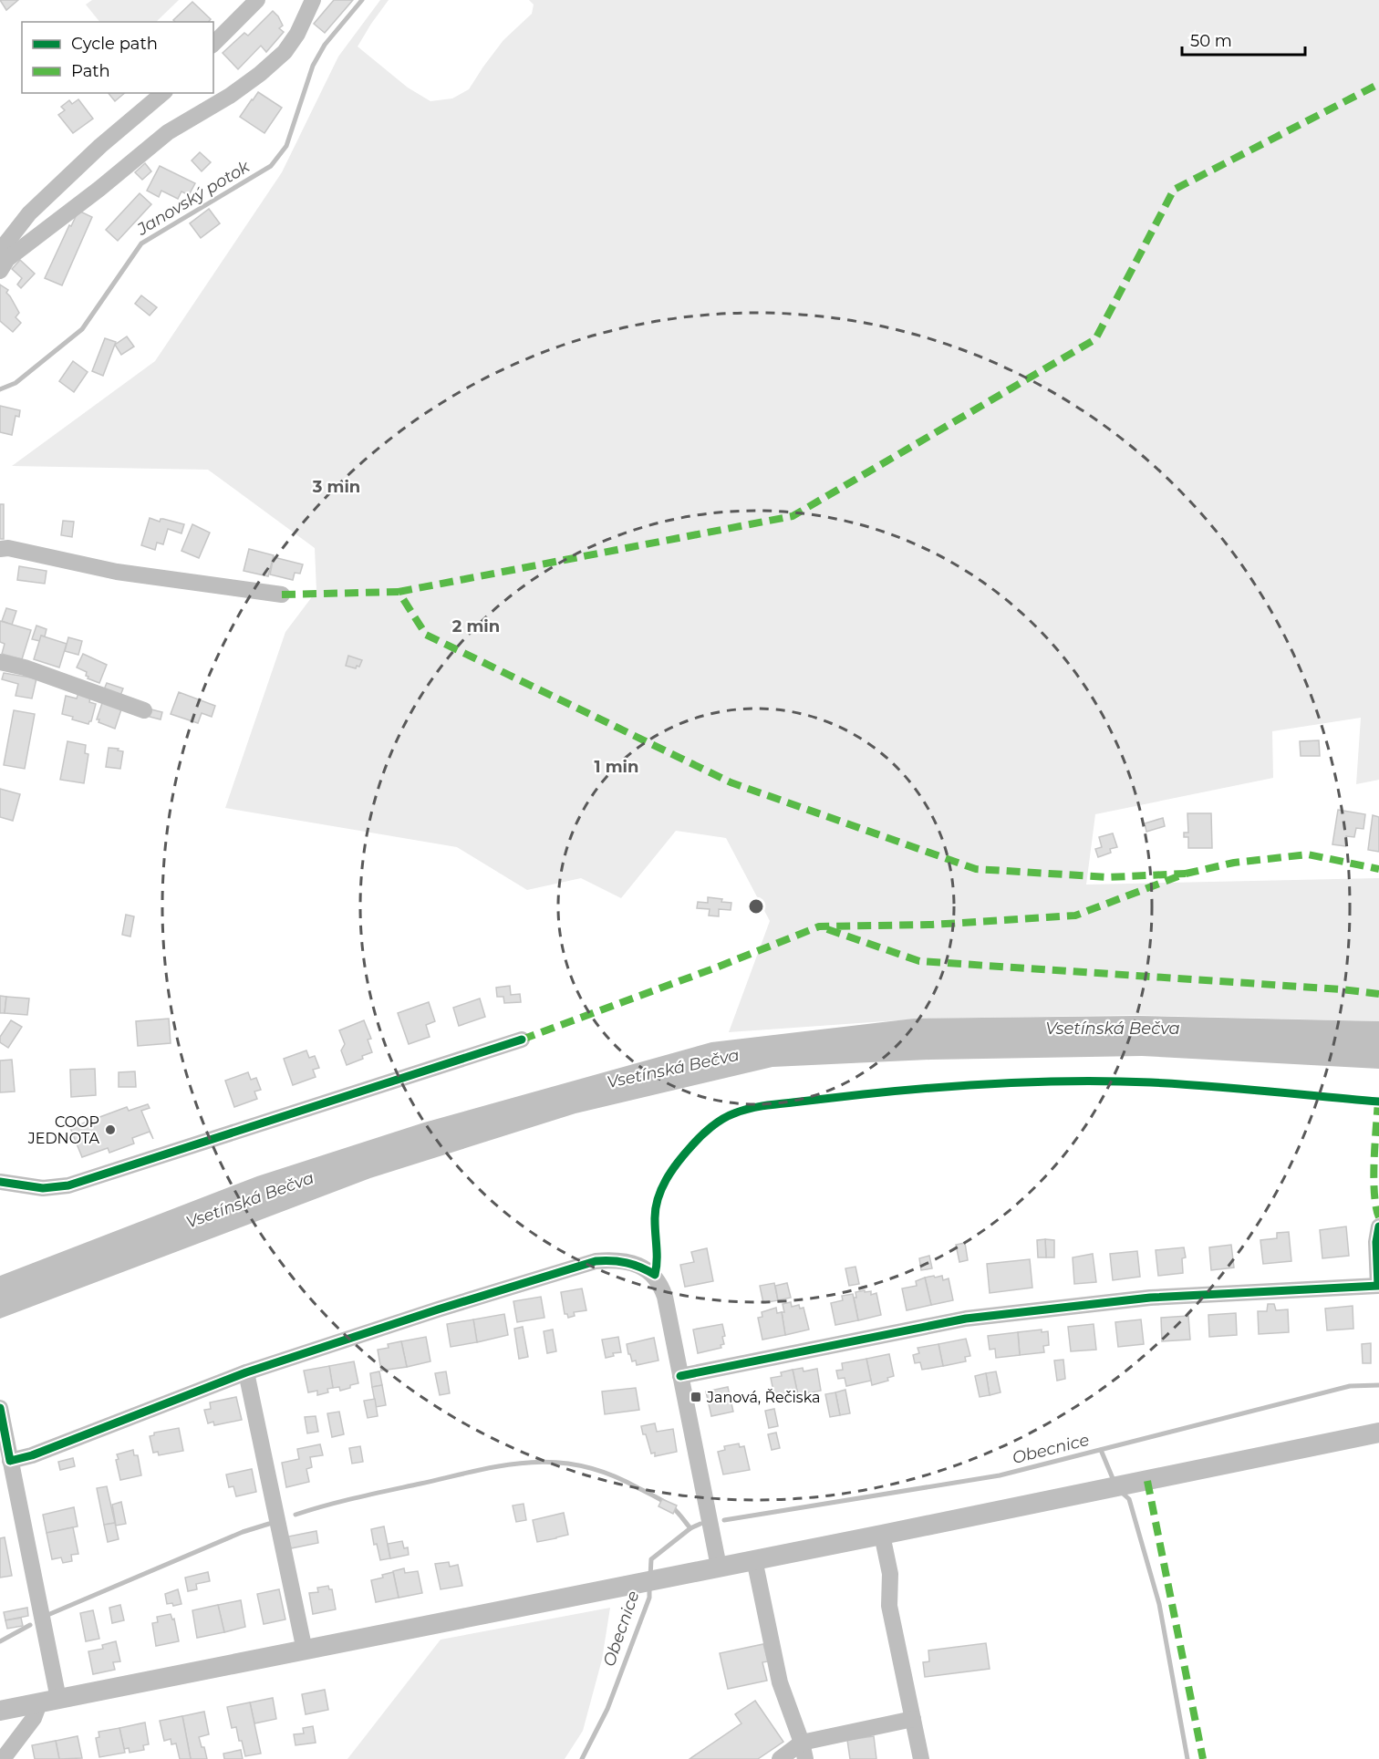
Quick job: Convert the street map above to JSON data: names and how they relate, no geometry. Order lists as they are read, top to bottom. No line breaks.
{"water":["Janovský potok","Vsetínská Bečva","Obecnice"],"places":{"other":["COOP JEDNOTA"],"transit":["Janová, Řečiska"]},"legend":["Cycle path","Path"],"scale_bar":"50 m","rings":["3 min","2 min","1 min"]}
